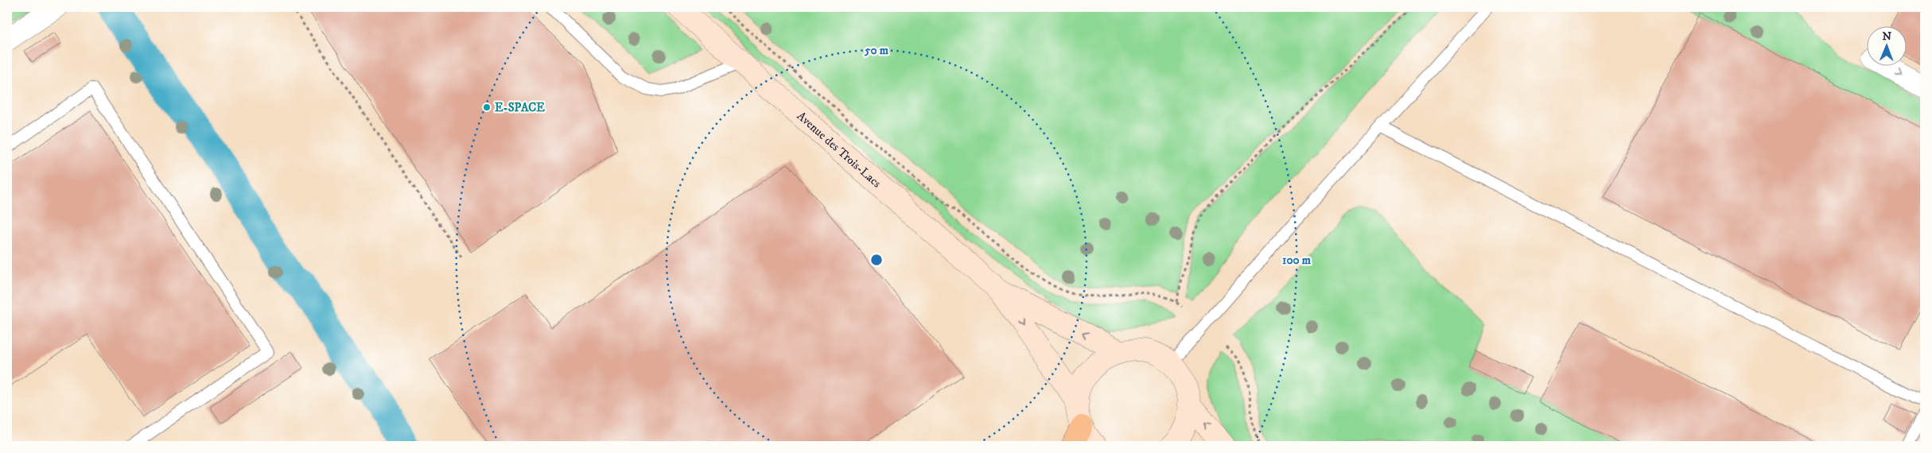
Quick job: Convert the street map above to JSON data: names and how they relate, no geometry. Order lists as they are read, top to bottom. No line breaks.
{"streets":{"street":["Avenue des Trois-Lacs"]},"places":["E-SPACE"],"north":"top","rings":["50 m","100 m"]}
